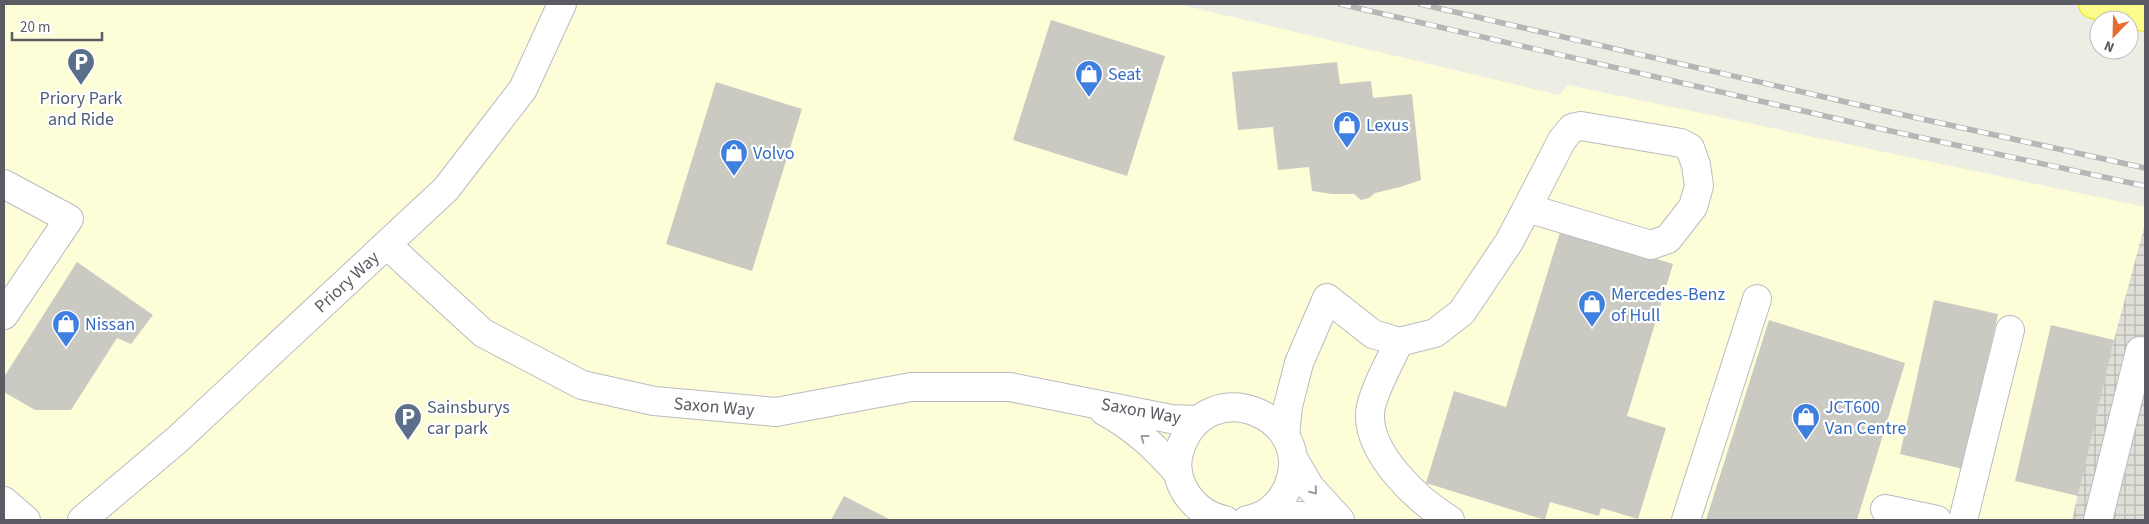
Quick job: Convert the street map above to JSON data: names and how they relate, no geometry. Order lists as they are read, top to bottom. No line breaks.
{"streets":{"street":["Priory Way","Saxon Way"]},"crossings":[["Priory Way","Saxon Way"]],"places":{"parking":["Priory Park and Ride","Sainsburys car park"],"shop":["Seat","Lexus","Volvo","Mercedes-Benz of Hull","Nissan","JCT600 Van Centre"]},"scale_bar":"20 m","north":"bottom left"}
